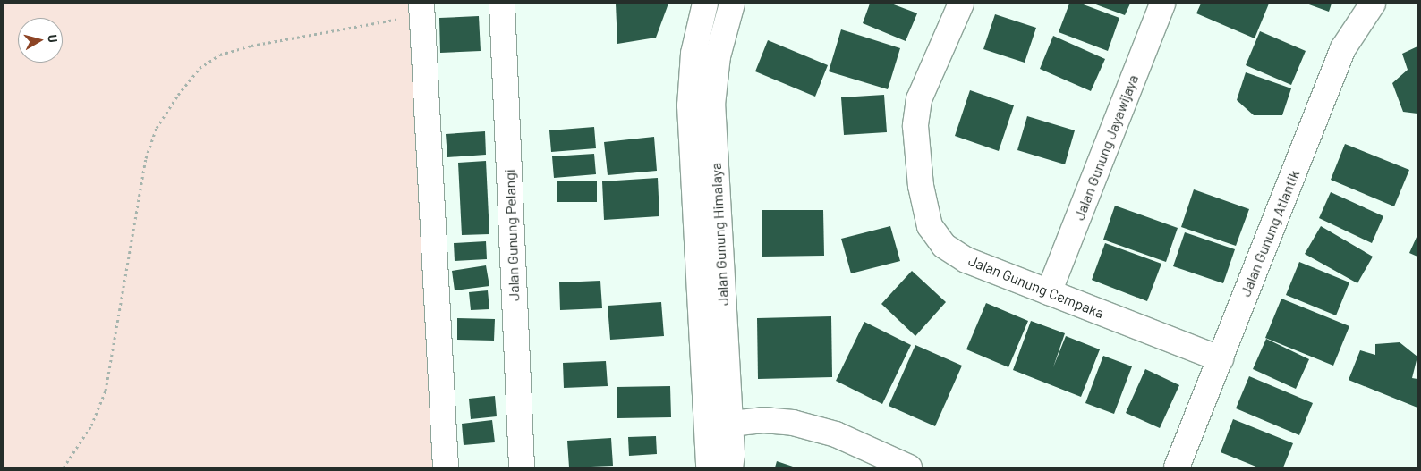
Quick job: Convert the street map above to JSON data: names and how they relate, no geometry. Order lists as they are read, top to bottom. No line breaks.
{"streets":{"street":["Jalan Gunung Jayawijaya","Jalan Gunung Atlantik","Jalan Gunung Himalaya","Jalan Gunung Pelangi","Jalan Gunung Cempaka"]},"crossings":[["Jalan Gunung Jayawijaya","Jalan Gunung Cempaka"],["Jalan Gunung Atlantik","Jalan Gunung Cempaka"]],"north":"right"}
